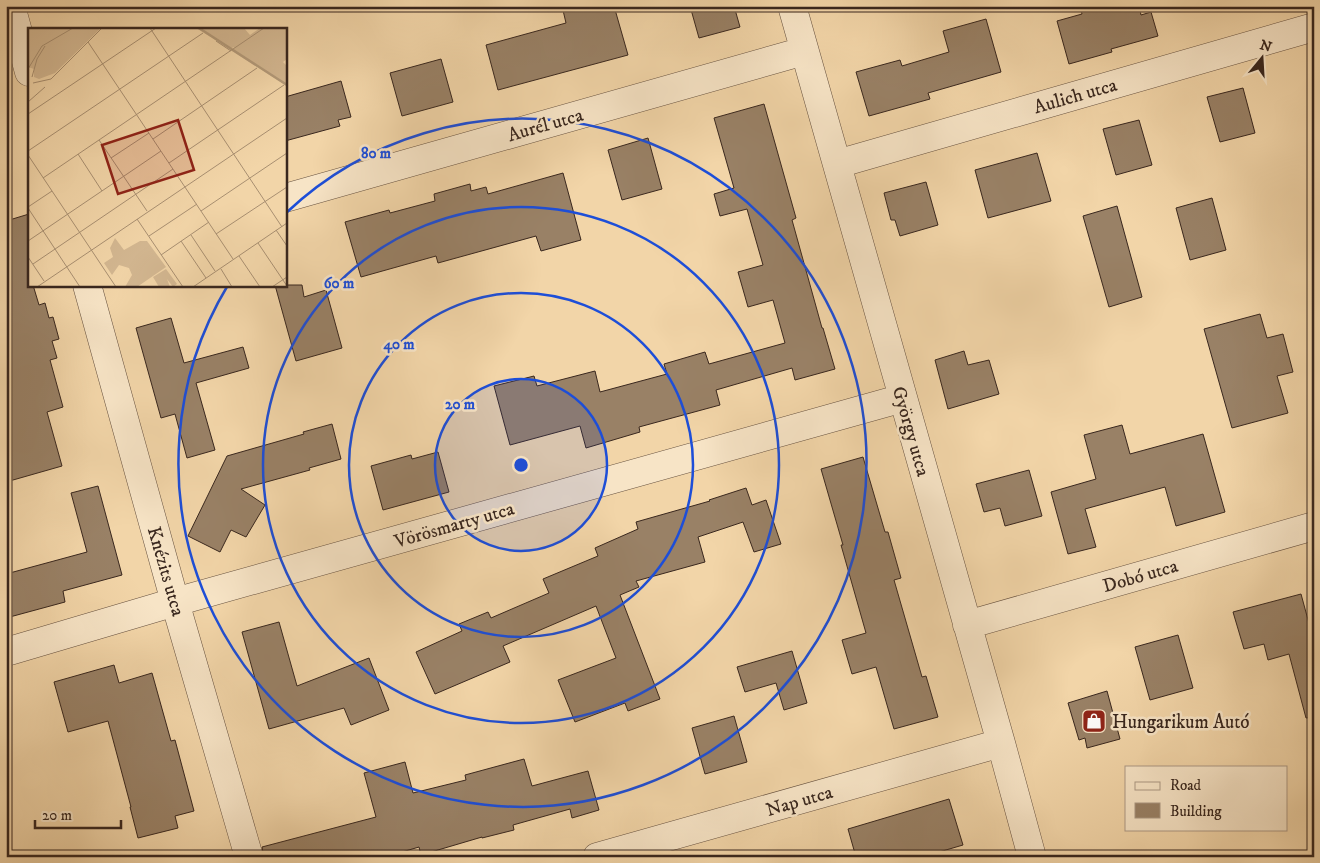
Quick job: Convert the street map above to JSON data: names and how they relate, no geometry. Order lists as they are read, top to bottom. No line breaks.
{"streets":{"street":["Aulich utca","Aurél utca","György utca","Vörösmarty utca","Knézits utca","Dobó utca","Nap utca"]},"crossings":[["Aulich utca","György utca"],["Aurél utca","György utca"],["György utca","Vörösmarty utca"],["György utca","Dobó utca"],["György utca","Nap utca"],["Vörösmarty utca","Knézits utca"]],"places":{"shop":["Hungarikum Autó"]},"legend":["Road","Building"],"scale_bar":"20 m","north":"top","rings":["80 m","60 m","40 m","20 m"]}
